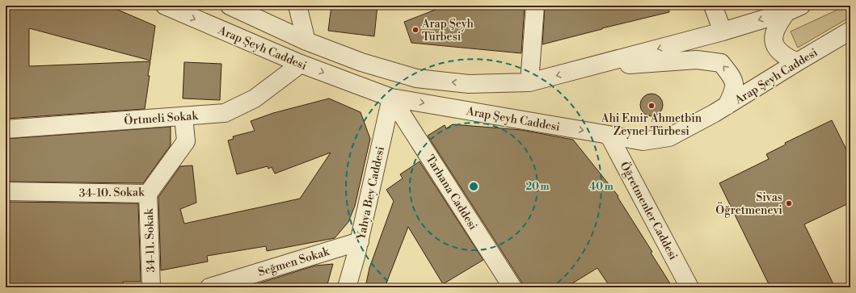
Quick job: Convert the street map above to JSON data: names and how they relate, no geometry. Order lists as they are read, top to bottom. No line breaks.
{"streets":{"street":["Arap Şeyh Caddesi","Örtmeli Sokak","34-10. Sokak","Tarhana Caddesi","Yahya Bey Caddesi","Öğretmenler Caddesi","34-11. Sokak","Seğmen Sokak"]},"crossings":[["Arap Şeyh Caddesi","Örtmeli Sokak"],["Arap Şeyh Caddesi","Tarhana Caddesi"],["Arap Şeyh Caddesi","Yahya Bey Caddesi"],["Arap Şeyh Caddesi","Öğretmenler Caddesi"],["Örtmeli Sokak","34-10. Sokak"],["34-10. Sokak","34-11. Sokak"],["Tarhana Caddesi","Yahya Bey Caddesi"],["Yahya Bey Caddesi","Seğmen Sokak"]],"places":["Arap Şeyh Türbesi","Ahi Emir Ahmetbin Zeynel Türbesi","Sivas Öğretmenevi"],"rings":["20 m","40 m"]}
